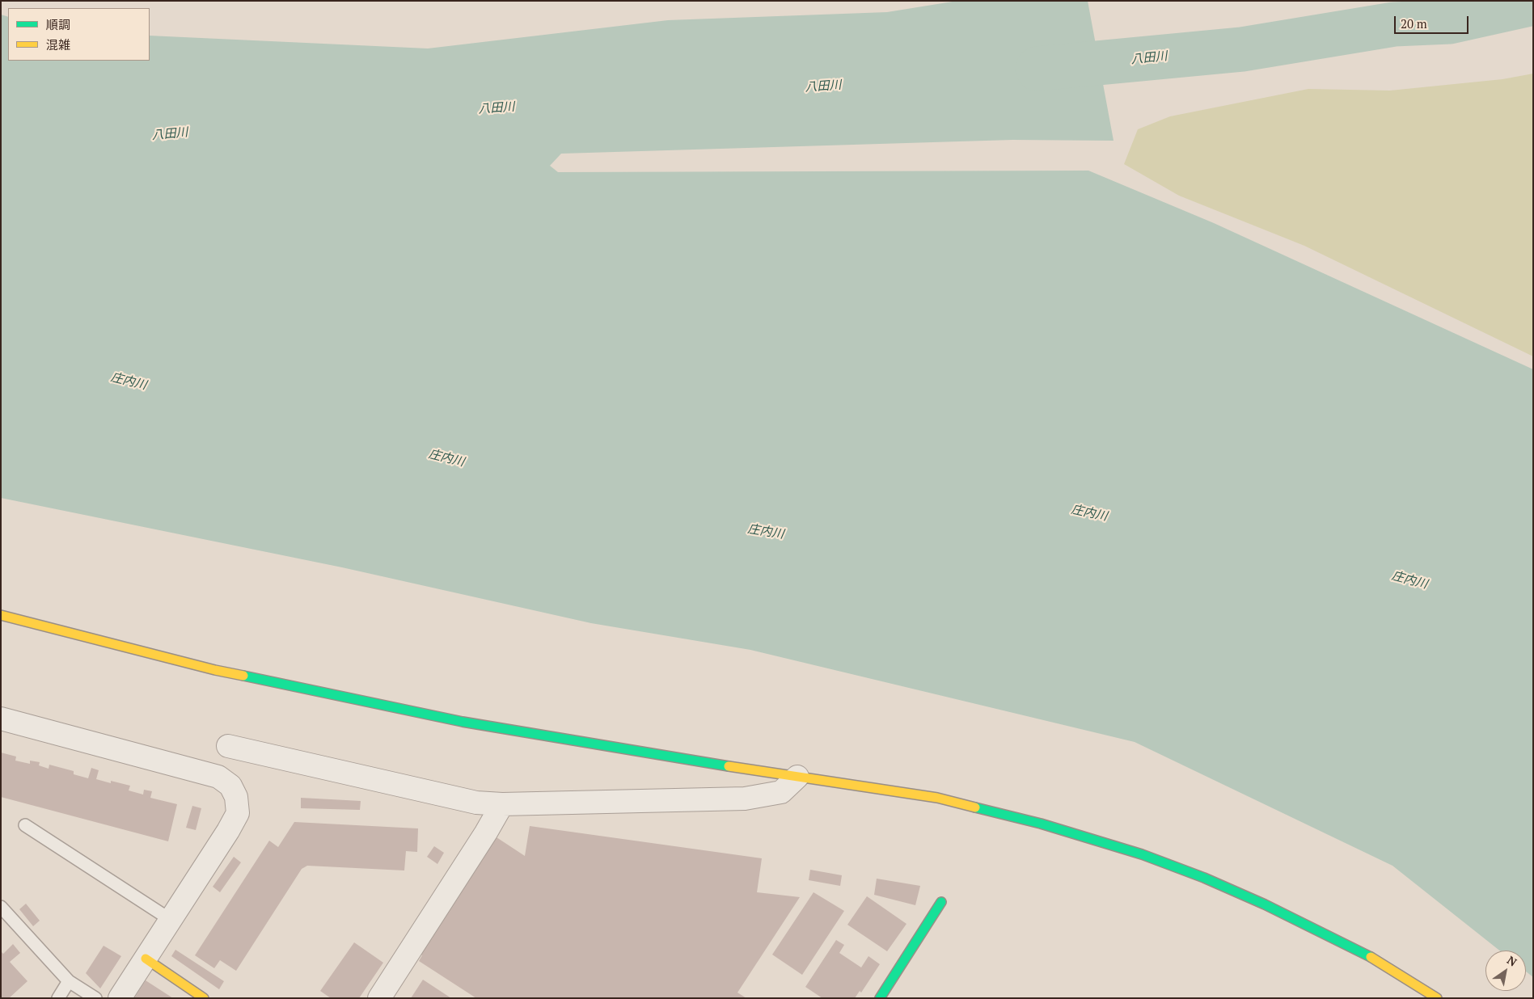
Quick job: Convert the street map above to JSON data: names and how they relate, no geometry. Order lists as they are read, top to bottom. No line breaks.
{"water":["八田川","庄内川"],"legend":["順調","混雑"],"scale_bar":"20 m","north":"top right"}
